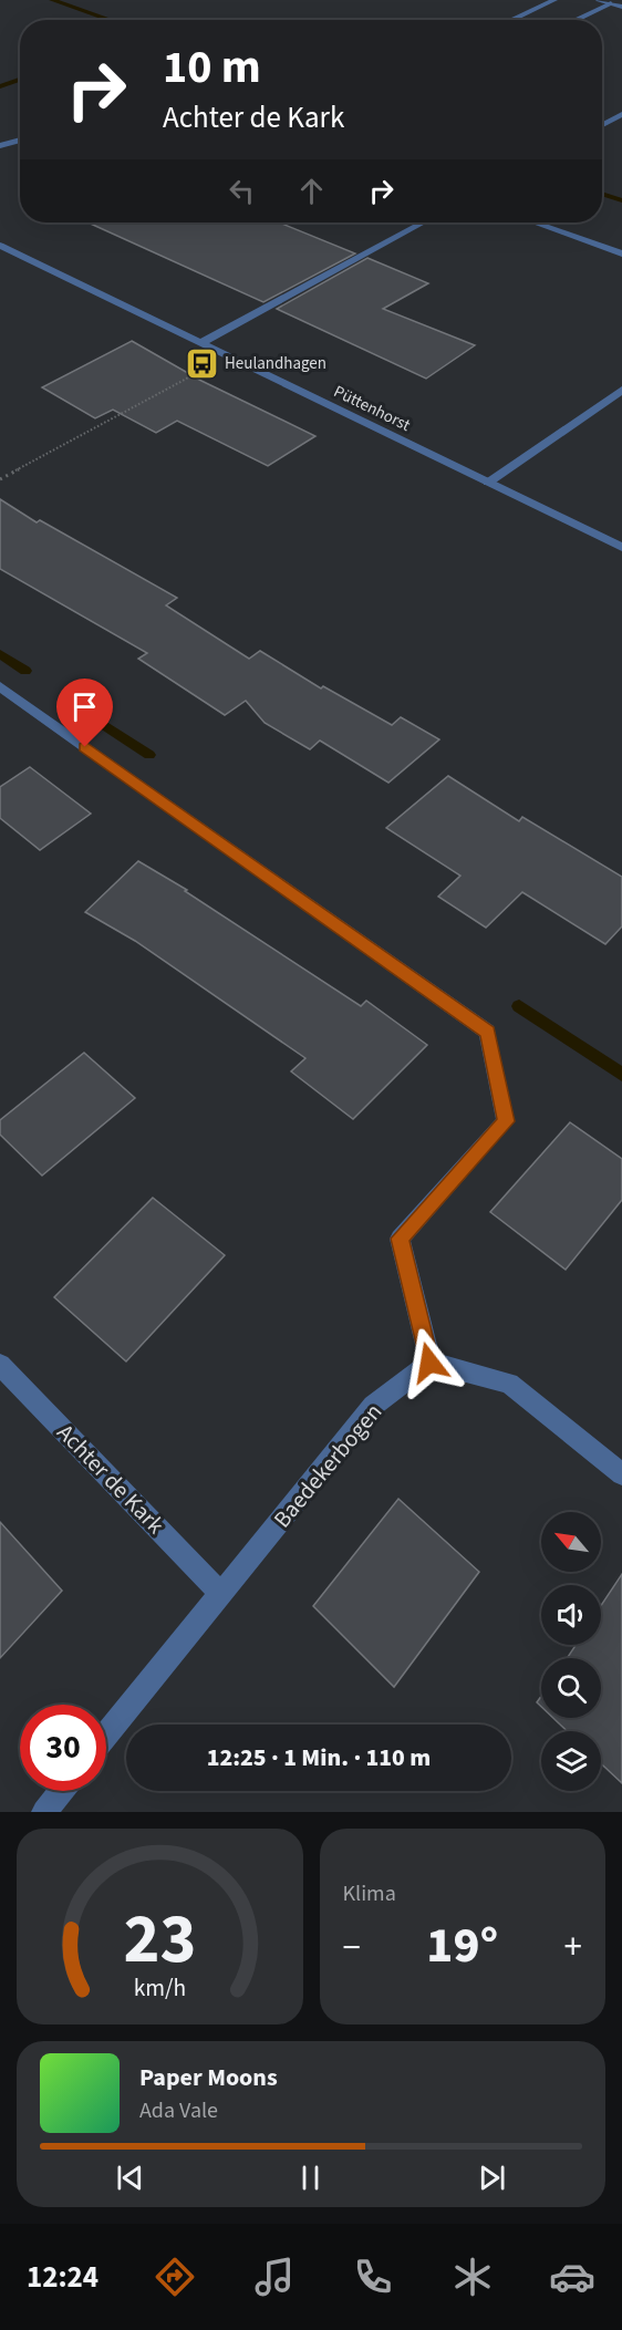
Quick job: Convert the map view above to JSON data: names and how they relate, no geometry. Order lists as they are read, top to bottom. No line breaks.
{"streets":{"street":["Püttenhorst","Baedekerbogen","Achter de Kark"]},"crossings":[["Baedekerbogen","Achter de Kark"]],"places":{"bus stop":["Heulandhagen"]},"north":"top left","page":{"turn":["10 m","Achter de Kark"],"limit":"30","trip":"12:25 · 1 Min. · 110 m","tile":"Klima","heat":["−","19°","+"],"song":["Paper Moons","Ada Vale"],"tabs":"12:24","gauge":["23","km/h"]}}
